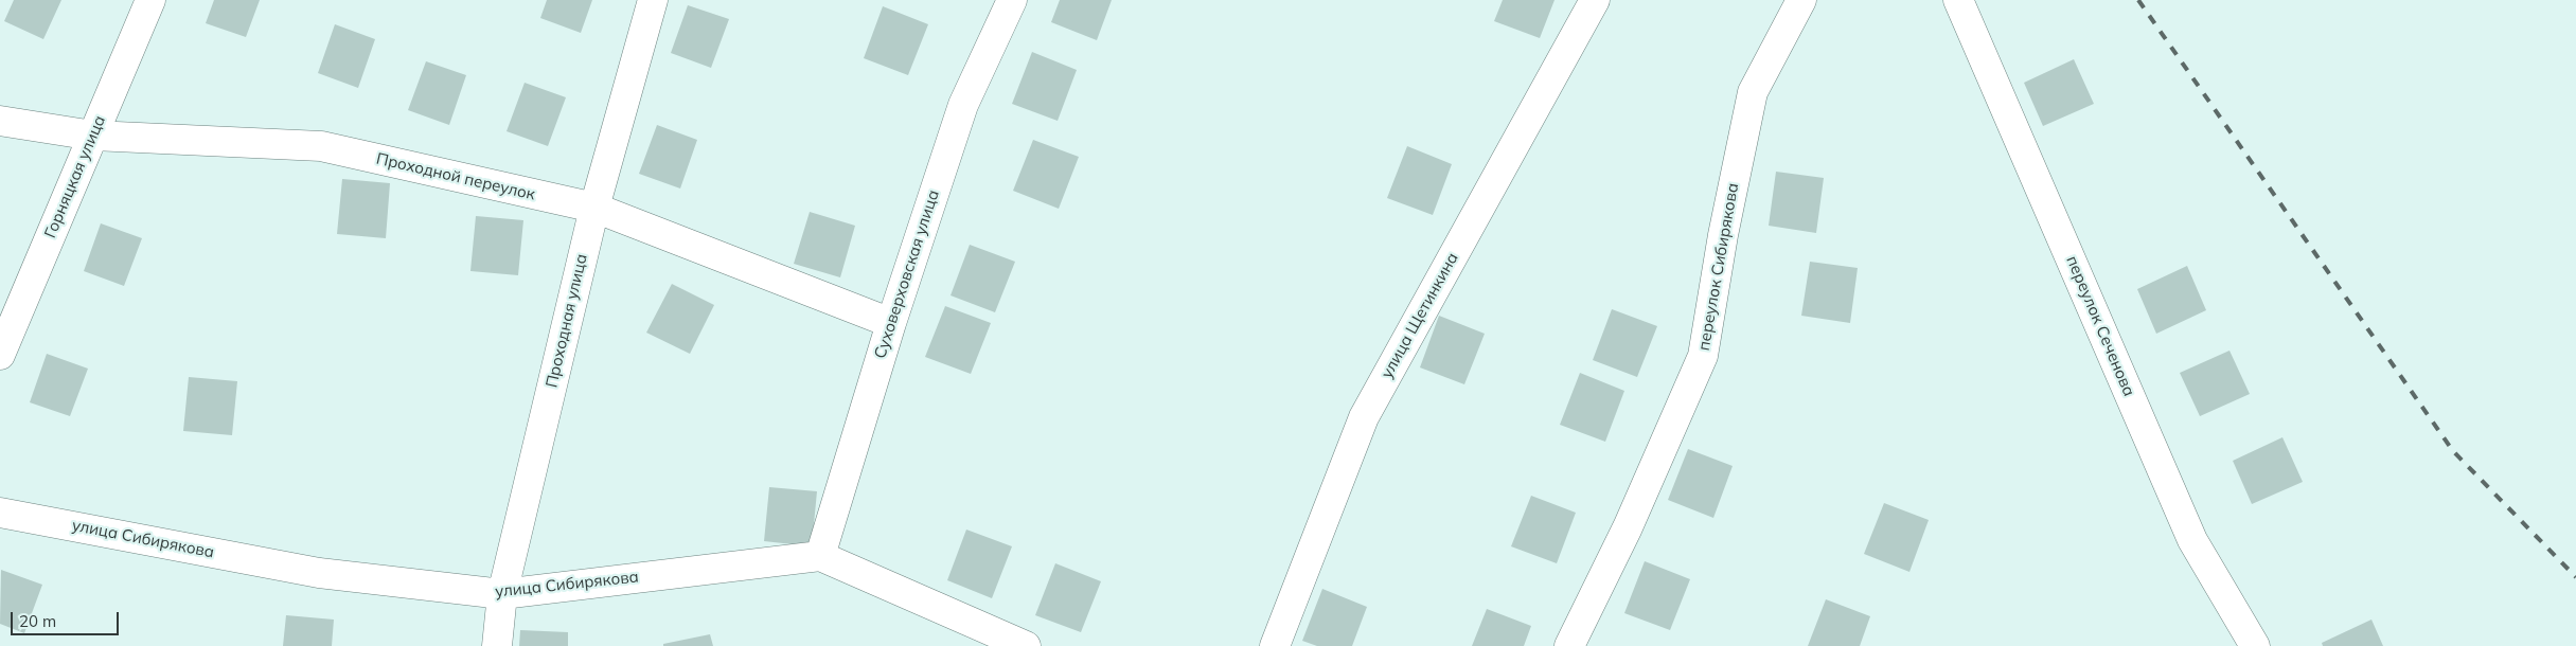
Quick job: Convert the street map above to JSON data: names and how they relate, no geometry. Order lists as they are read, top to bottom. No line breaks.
{"streets":{"street":["Горняцкая улица","Проходной переулок","переулок Сибирякова","Суховерховская улица","улица Щетинкина","Проходная улица","переулок Сеченова","улица Сибирякова"]},"crossings":[["Горняцкая улица","Проходной переулок"],["Проходной переулок","Суховерховская улица"],["Проходной переулок","Проходная улица"],["Суховерховская улица","улица Сибирякова"],["Проходная улица","улица Сибирякова"]],"scale_bar":"20 m"}
